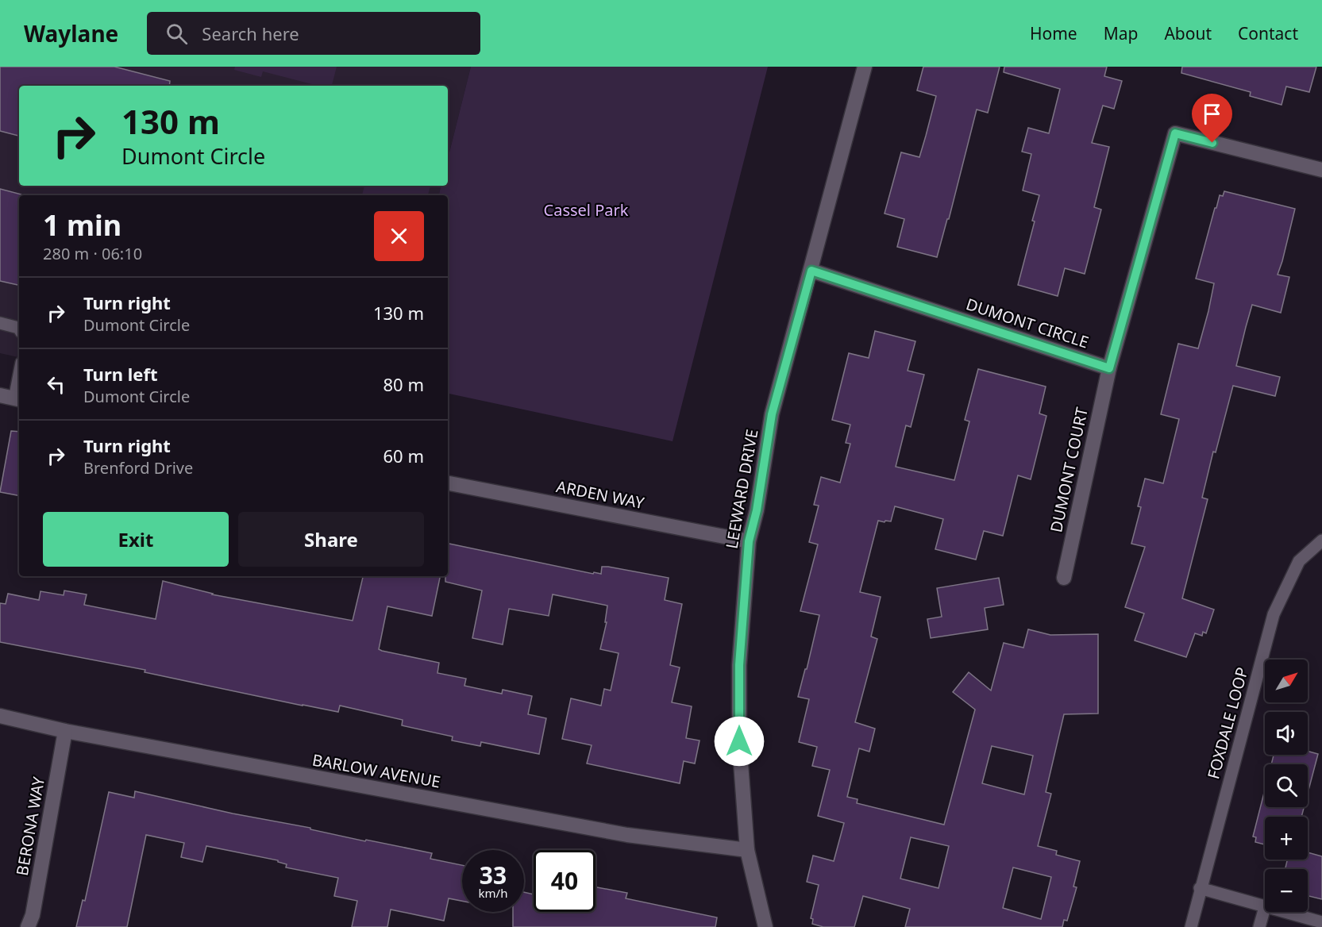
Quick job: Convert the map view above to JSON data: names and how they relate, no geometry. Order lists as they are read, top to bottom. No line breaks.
{"streets":{"street":["DUMONT CIRCLE","DUMONT COURT","LEEWARD DRIVE","ARDEN WAY","BARLOW AVENUE","BERONA WAY"],"lane":["FOXDALE LOOP"]},"crossings":[["DUMONT CIRCLE","DUMONT COURT"],["DUMONT CIRCLE","LEEWARD DRIVE"],["LEEWARD DRIVE","ARDEN WAY"],["LEEWARD DRIVE","BARLOW AVENUE"],["BARLOW AVENUE","BERONA WAY"]],"parks":["Cassel Park"],"north":"top right","page":{"header":"Waylane","search":"Search here","nav":["Home","Map","About","Contact"],"turn":["130 m","Dumont Circle"],"heading":["1 min","280 m · 06:10"],"list":[{"name":"Turn right","note":"Dumont Circle","value":"130 m"},{"name":"Turn left","note":"Dumont Circle","value":"80 m"},{"name":"Turn right","note":"Brenford Drive","value":"60 m"}],"buttons":["Exit","Share"],"map_buttons":["+","−"],"speed":"33 km/h","limit":"40"}}
